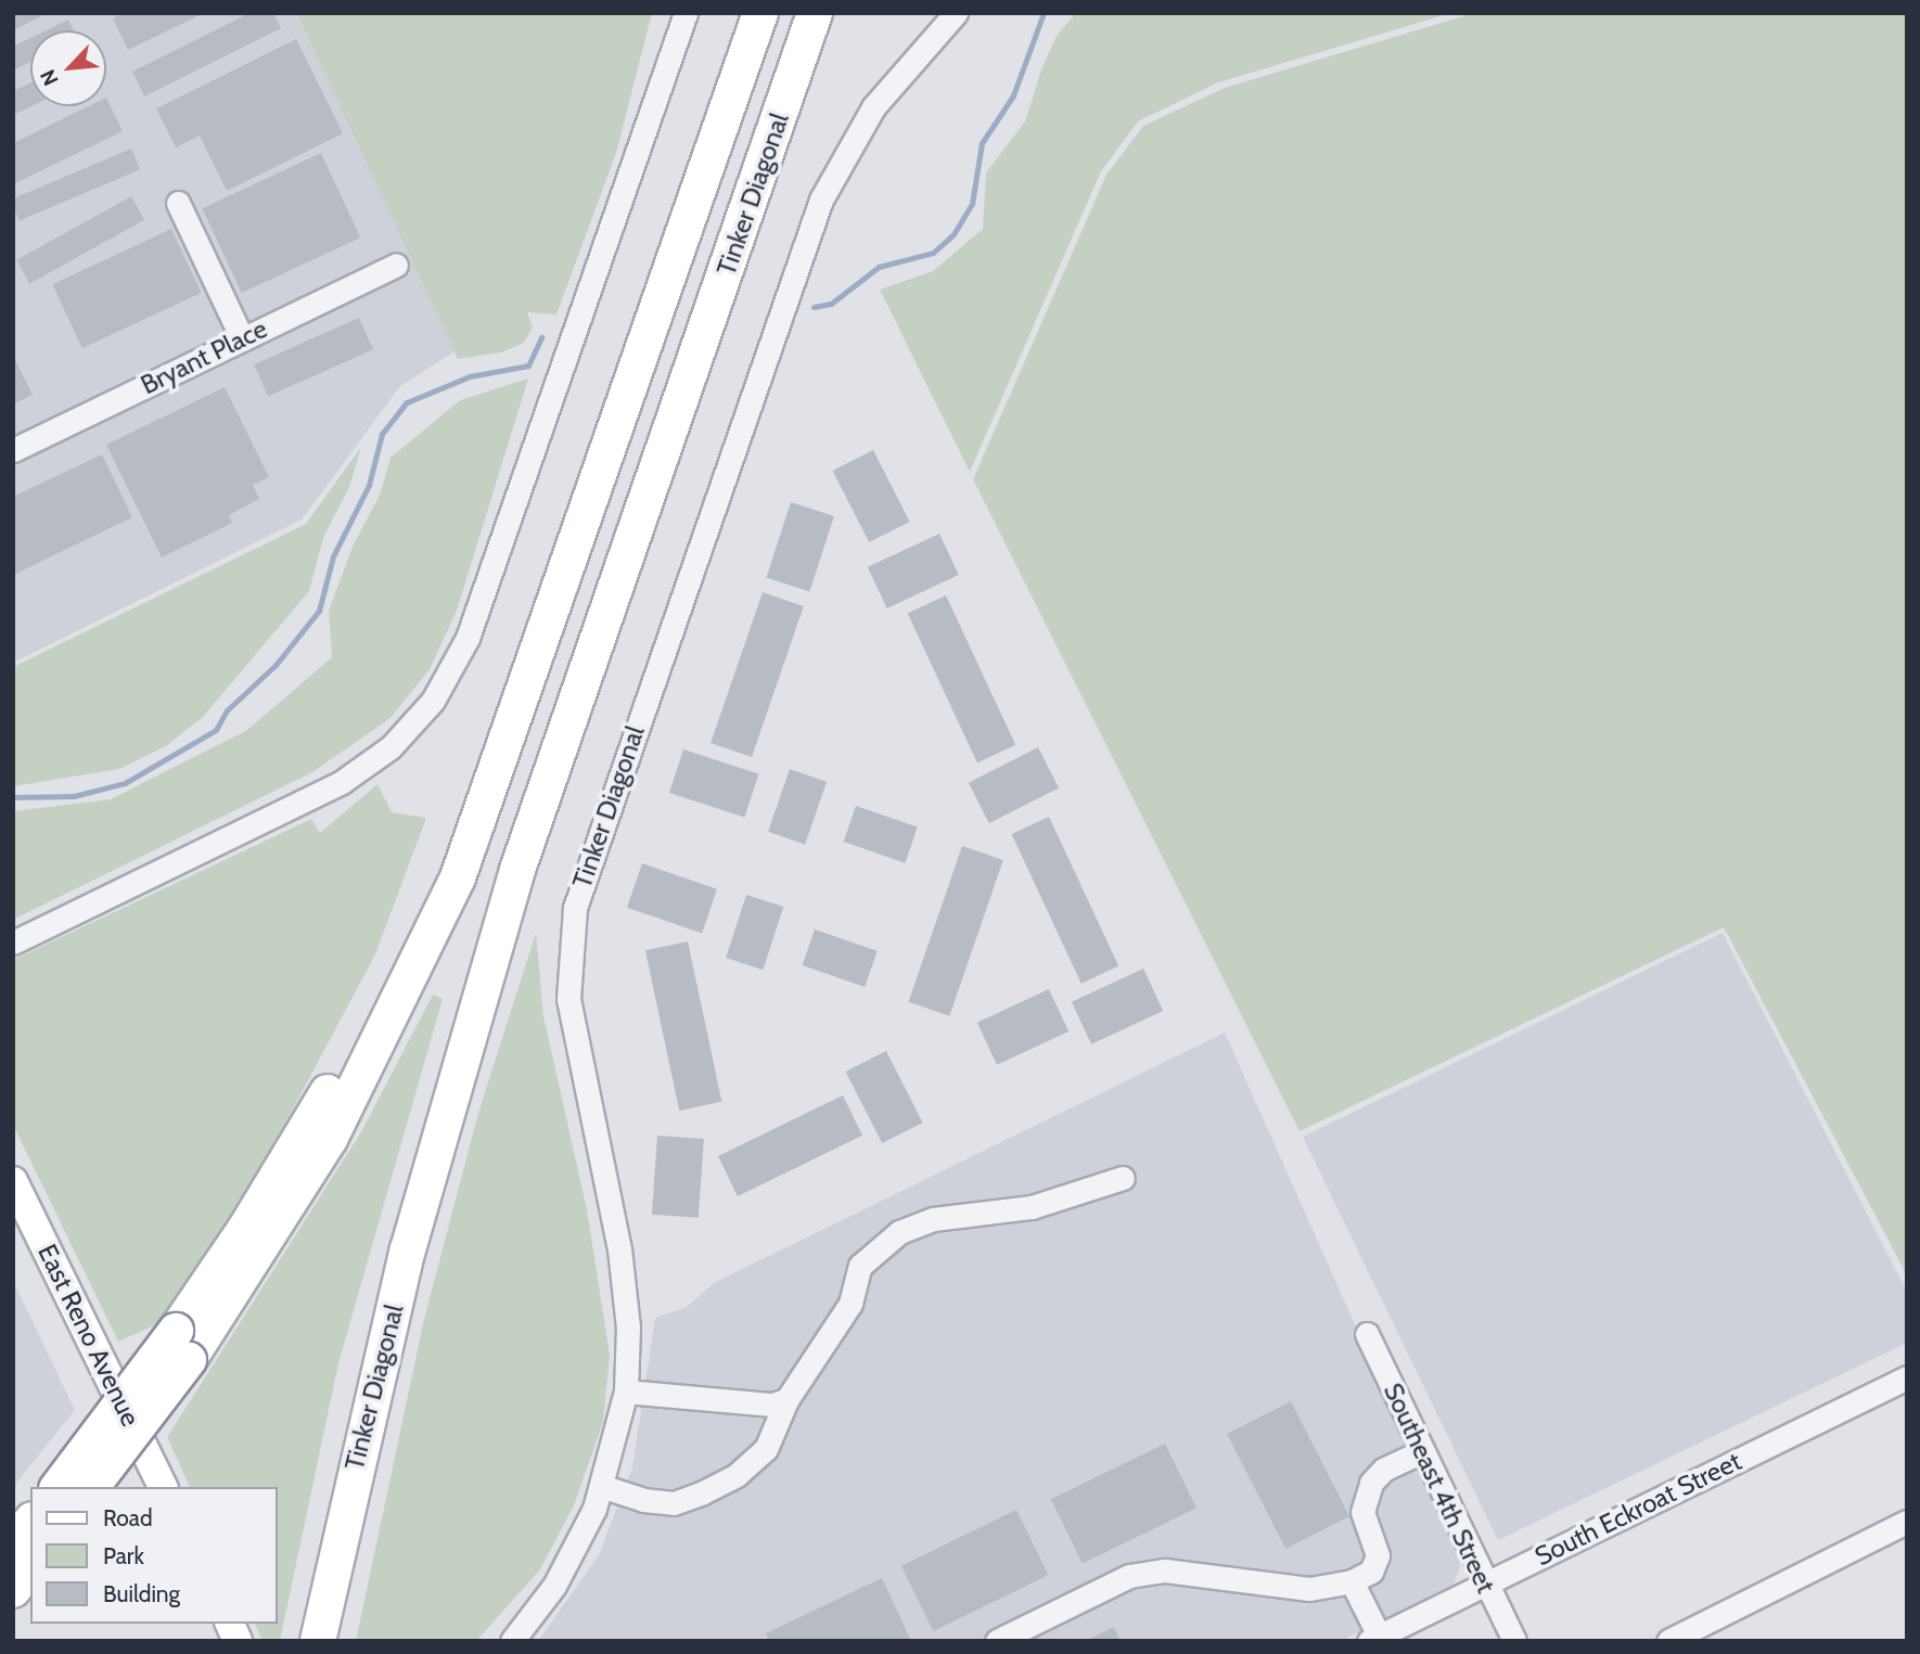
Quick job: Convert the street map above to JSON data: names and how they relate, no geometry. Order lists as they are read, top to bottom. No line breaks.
{"streets":{"highway":["Tinker Diagonal"],"main road":["East Reno Avenue"],"street":["Bryant Place","Southeast 4th Street","South Eckroat Street"]},"crossings":[["Southeast 4th Street","South Eckroat Street"]],"legend":["Road","Park","Building"],"north":"bottom left"}
